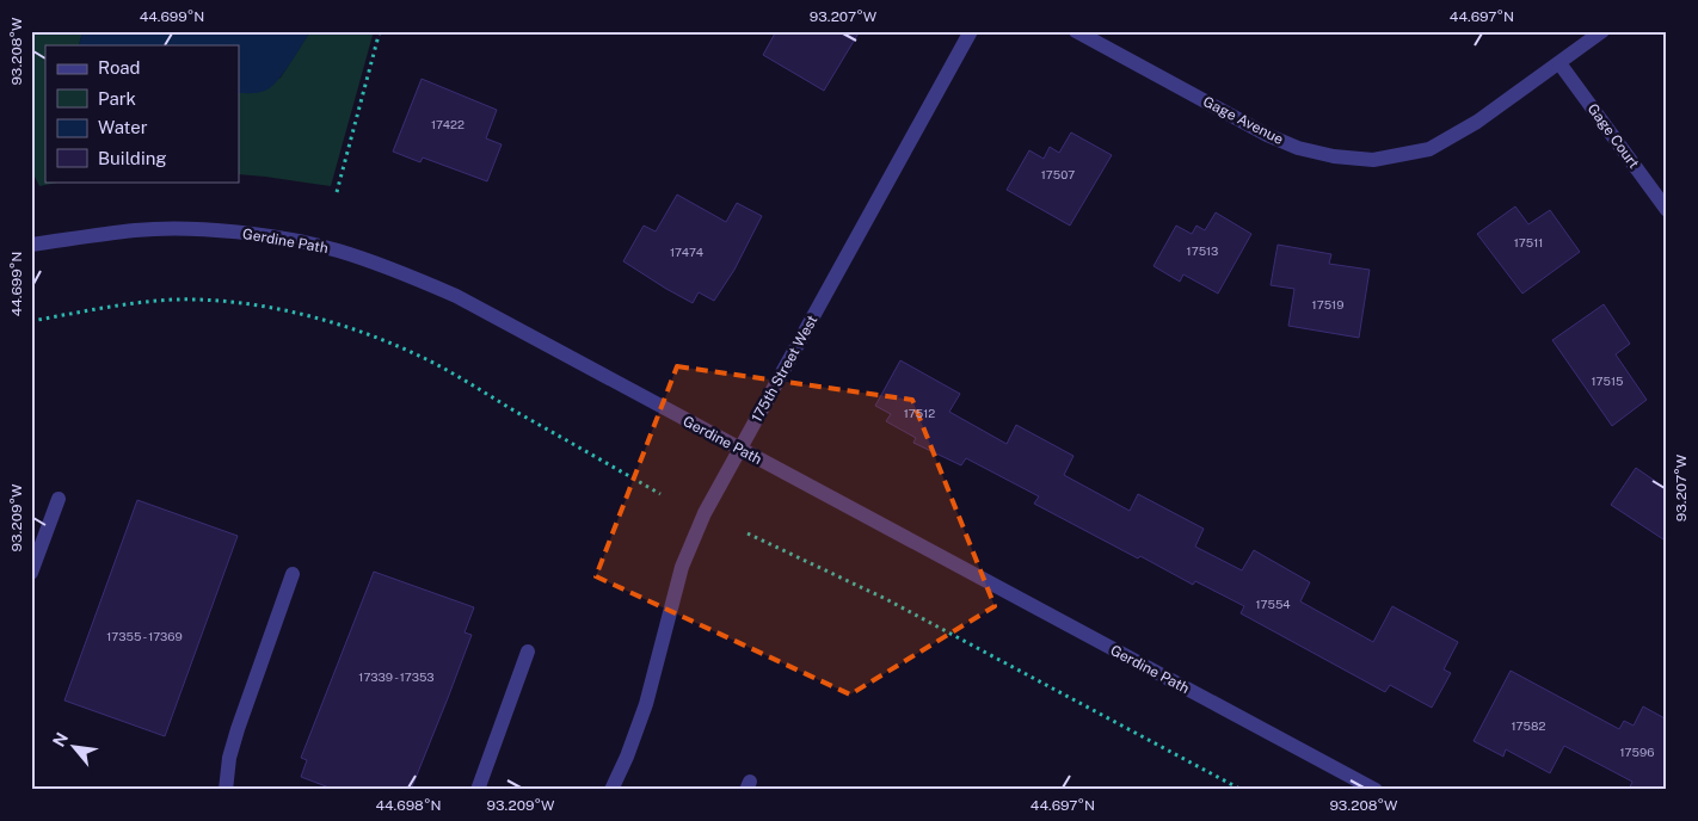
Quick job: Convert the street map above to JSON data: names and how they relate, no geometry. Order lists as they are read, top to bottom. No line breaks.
{"streets":{"street":["Gage Avenue","Gage Court","Gerdine Path","175th Street West"]},"crossings":[["Gage Avenue","Gage Court"],["Gerdine Path","175th Street West"]],"house_numbers":["17422","17507","17511","17513","17474","17519","17515","17512","17554","17355 - 17369","17339 - 17353","17582","17596"],"legend":["Road","Park","Water","Building"],"north":"top left","coordinates":["44.699°N","93.207°W","44.697°N","93.208°W","93.209°W","44.698°N"]}
